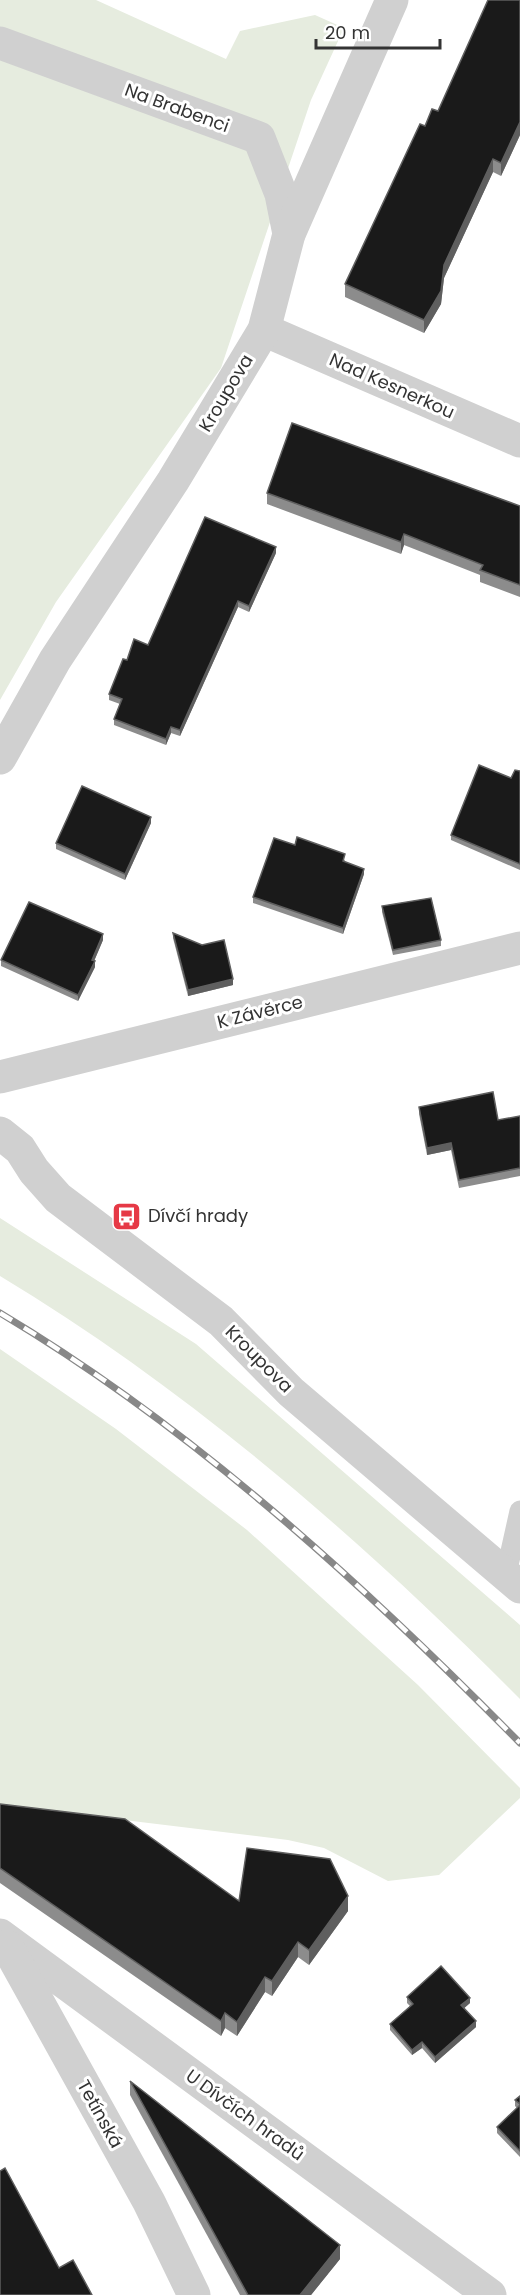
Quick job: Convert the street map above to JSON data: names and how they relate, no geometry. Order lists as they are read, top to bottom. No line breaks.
{"streets":{"street":["Na Brabenci","Nad Kesnerkou","Kroupova","K Závěrce","Tetínská","U Dívčích hradů"]},"crossings":[["Na Brabenci","Kroupova"],["Nad Kesnerkou","Kroupova"],["Tetínská","U Dívčích hradů"]],"places":{"bus stop":["Dívčí hrady"]},"scale_bar":"20 m"}
